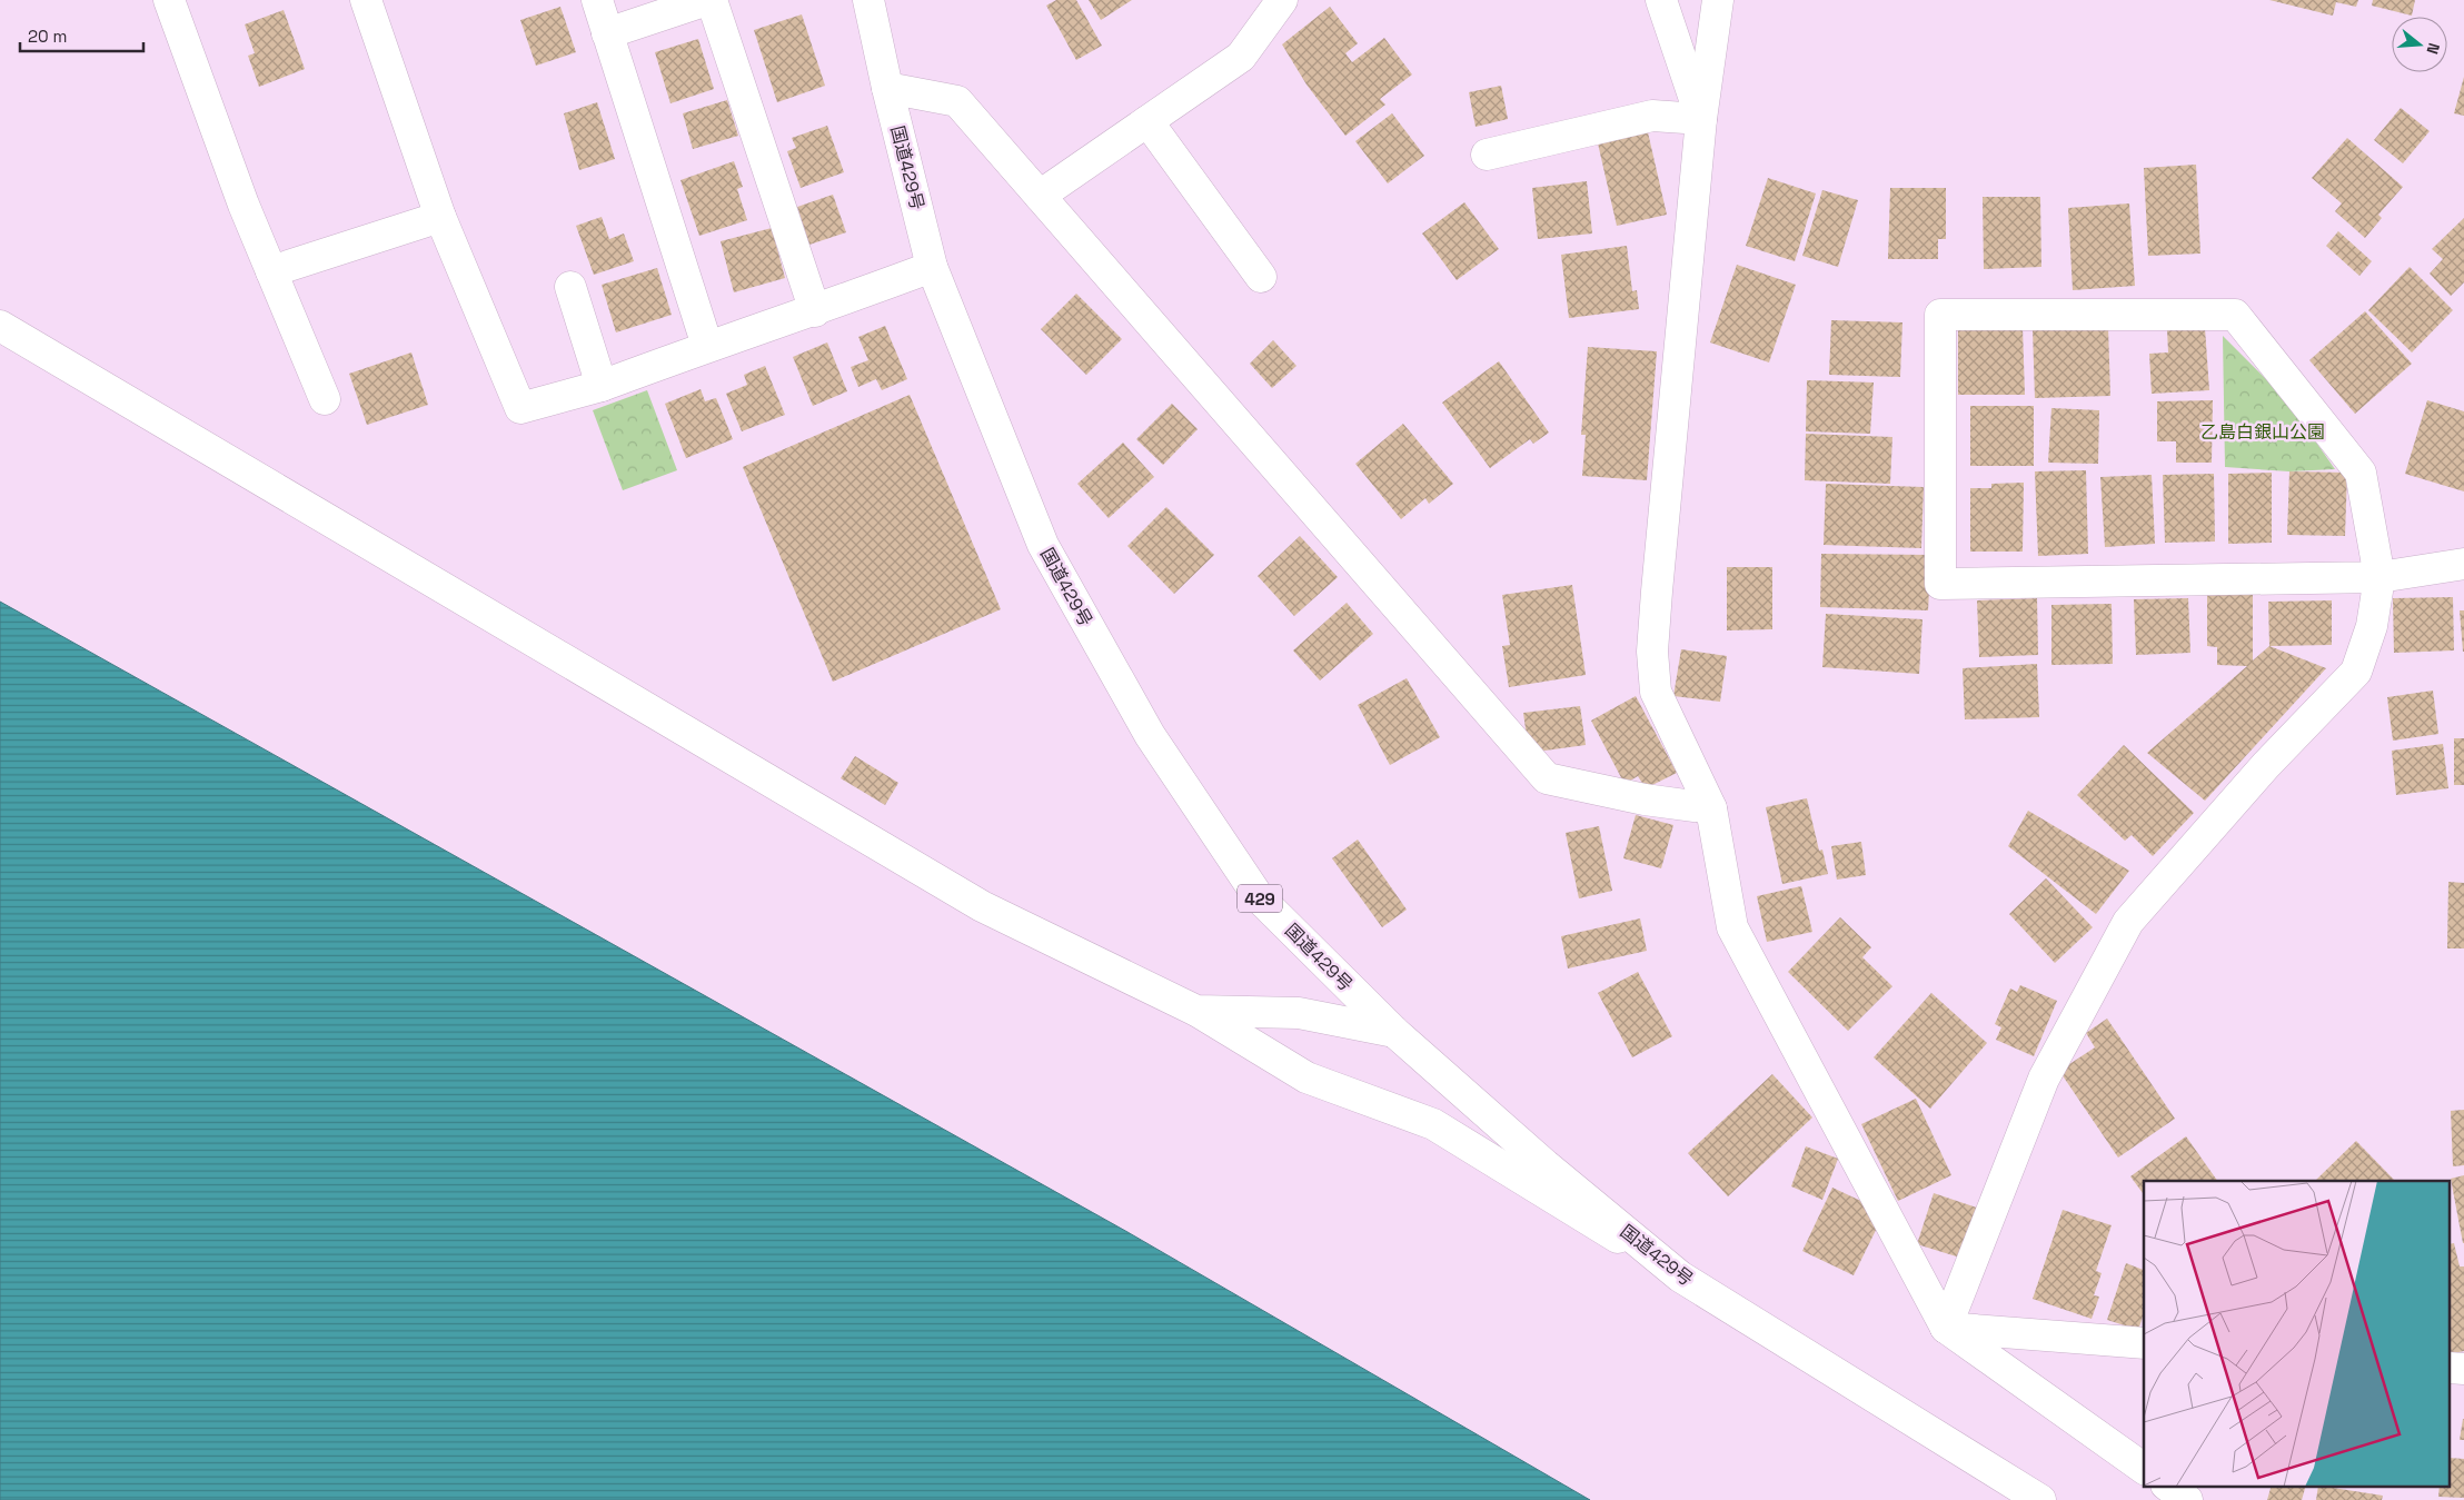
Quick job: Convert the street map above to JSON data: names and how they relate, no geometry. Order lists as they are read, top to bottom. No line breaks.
{"streets":{"main road":["国道429号","429"]},"parks":["乙島白銀山公園"],"scale_bar":"20 m","north":"right"}
